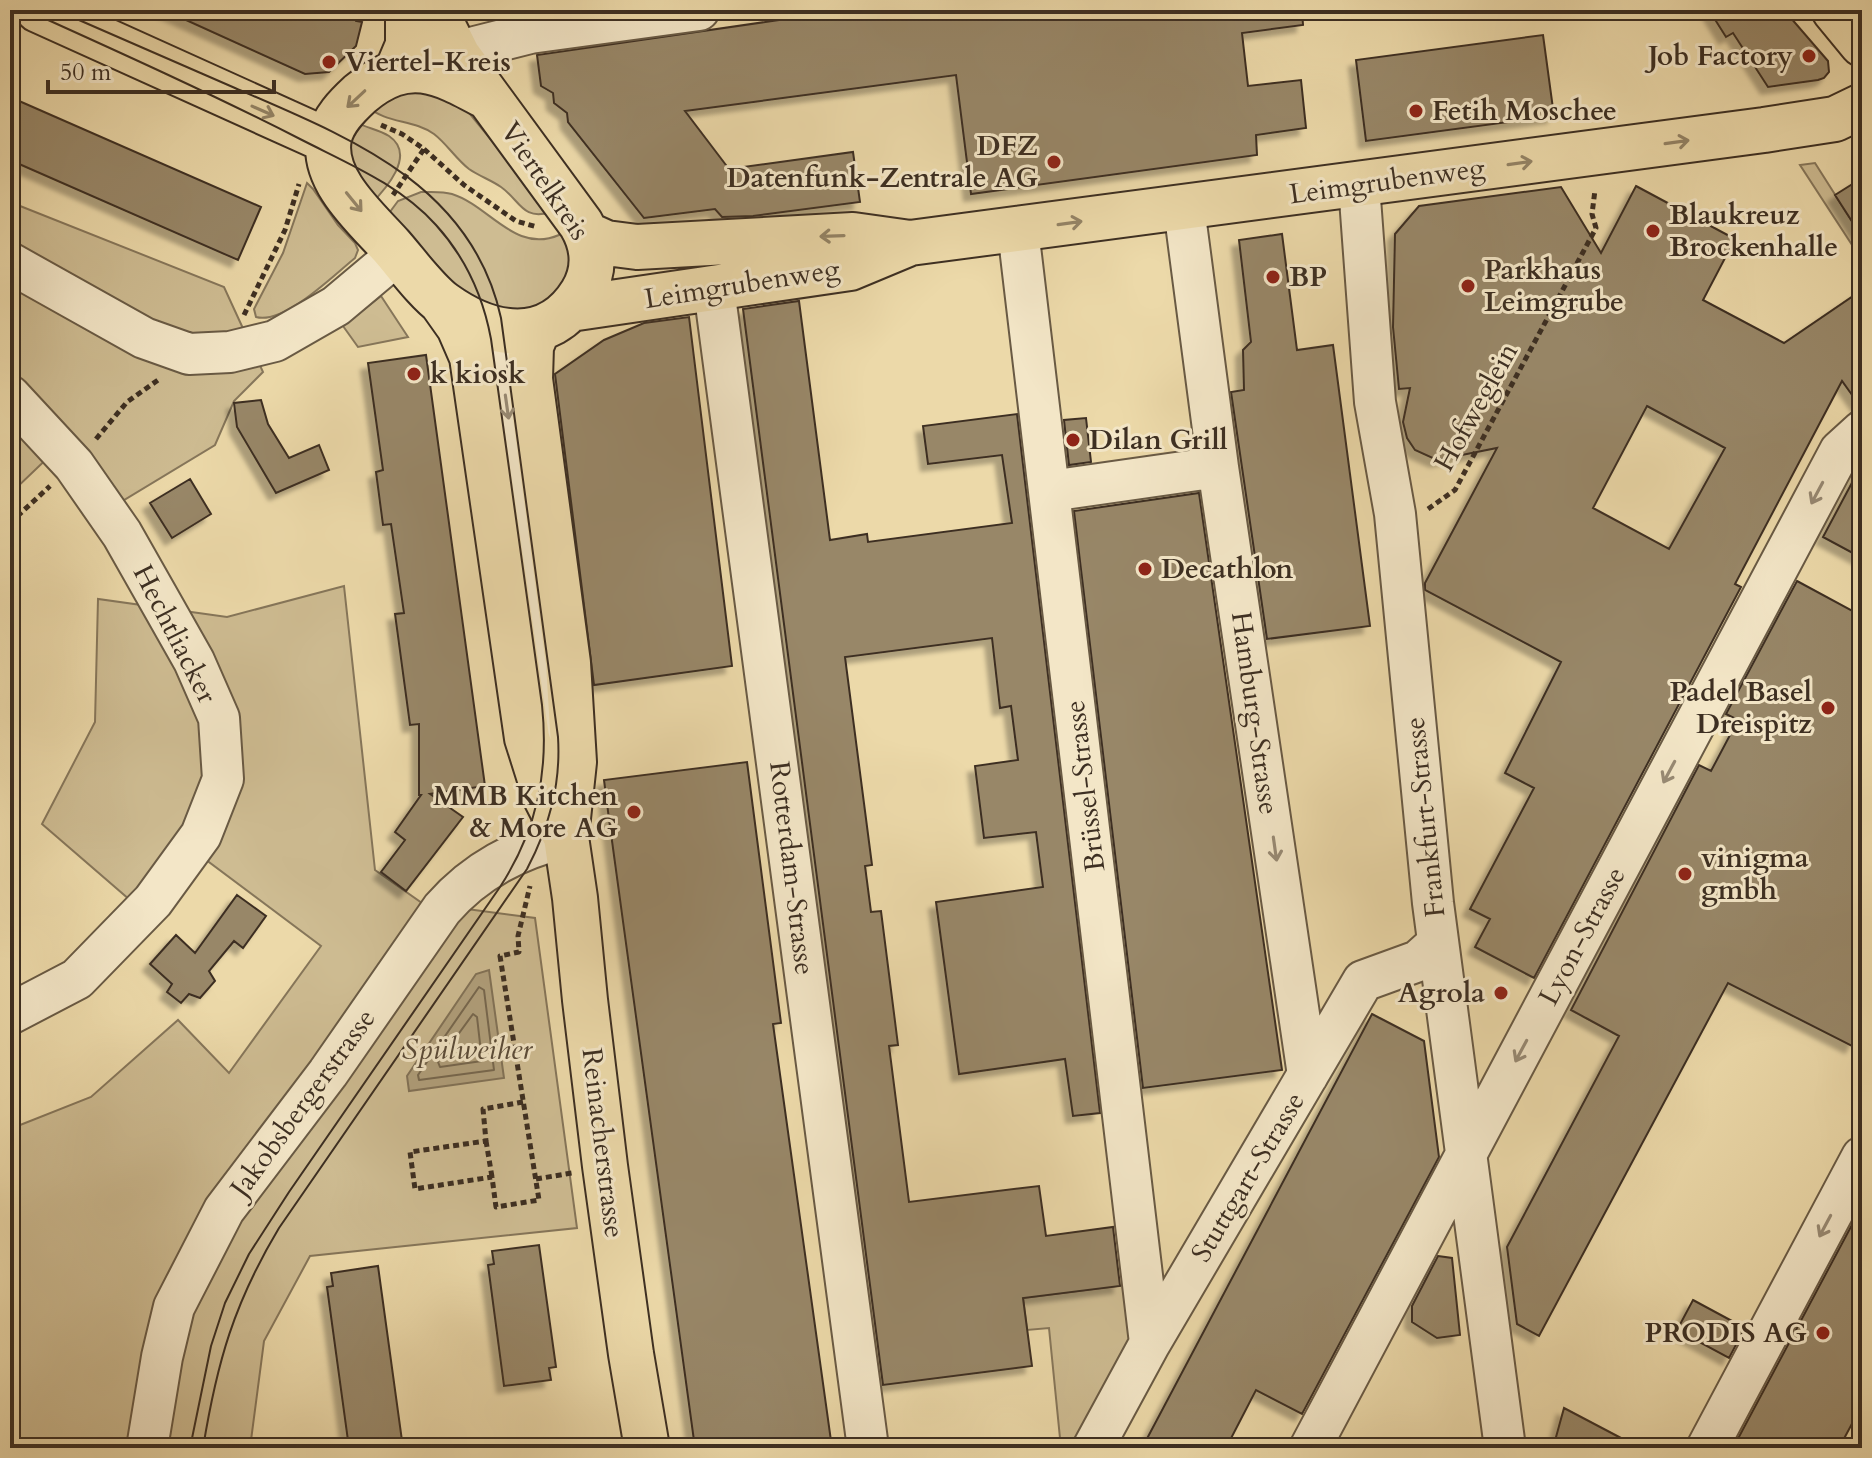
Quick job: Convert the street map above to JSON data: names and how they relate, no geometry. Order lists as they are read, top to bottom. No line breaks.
{"streets":{"main road":["Viertelkreis","Leimgrubenweg","Reinacherstrasse"],"street":["Hechtliacker","Hamburg-Strasse","Brüssel-Strasse","Frankfurt-Strasse","Rotterdam-Strasse","Lyon-Strasse","Jakobsbergerstrasse","Stuttgart-Strasse"],"path":["Hofweglein"]},"crossings":[["Viertelkreis","Leimgrubenweg"],["Viertelkreis","Reinacherstrasse"],["Leimgrubenweg","Hofweglein"],["Leimgrubenweg","Hamburg-Strasse"],["Leimgrubenweg","Brüssel-Strasse"],["Leimgrubenweg","Frankfurt-Strasse"],["Leimgrubenweg","Rotterdam-Strasse"],["Leimgrubenweg","Reinacherstrasse"],["Hofweglein","Frankfurt-Strasse"],["Hamburg-Strasse","Stuttgart-Strasse"],["Brüssel-Strasse","Stuttgart-Strasse"],["Frankfurt-Strasse","Lyon-Strasse"],["Frankfurt-Strasse","Stuttgart-Strasse"],["Jakobsbergerstrasse","Reinacherstrasse"]],"one_way":["Hamburg-Strasse","Lyon-Strasse"],"water":["Spülweiher"],"places":["Job Factory","Viertel-Kreis","Fetih Moschee","DFZ Datenfunk-Zentrale AG","Blaukreuz Brockenhalle","BP","Parkhaus Leimgrube","k kiosk","Dilan Grill","Decathlon","Padel Basel Dreispitz","MMB Kitchen & More AG","vinigma gmbh","Agrola","PRODIS AG"],"scale_bar":"50 m"}
